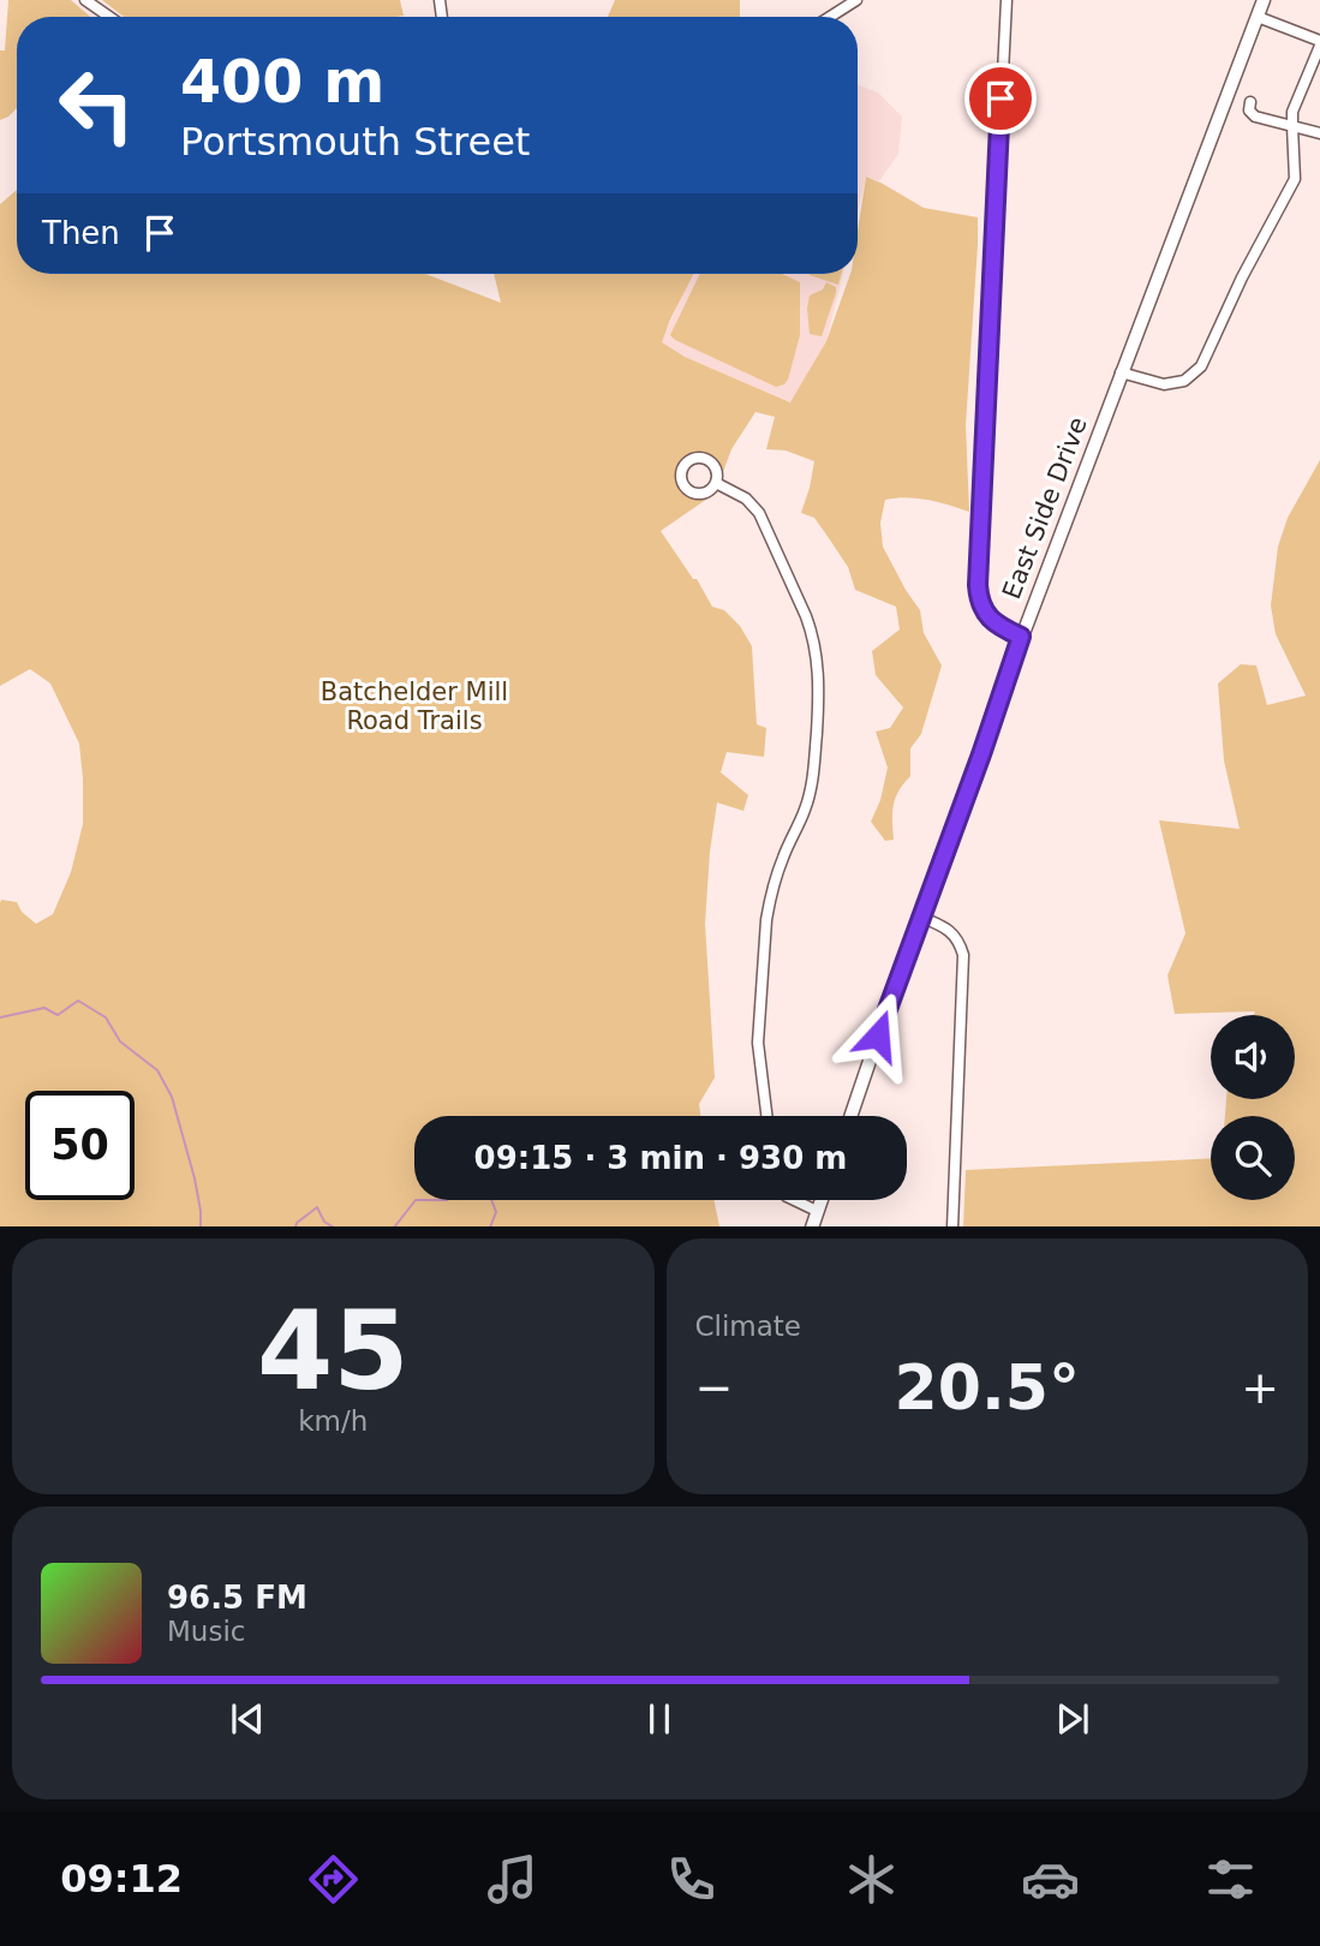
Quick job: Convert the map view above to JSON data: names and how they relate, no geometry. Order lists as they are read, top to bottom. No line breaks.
{"streets":{"main road":["East Side Drive"]},"parks":["Batchelder Mill Road Trails"],"page":{"turn":["400 m","Portsmouth Street"],"then":"Then","limit":"50","trip":"09:15 · 3 min · 930 m","tile":[["45","km/h"],"Climate"],"heat":["−","20.5°","+"],"song":["96.5 FM","Music"],"tabs":"09:12"}}
